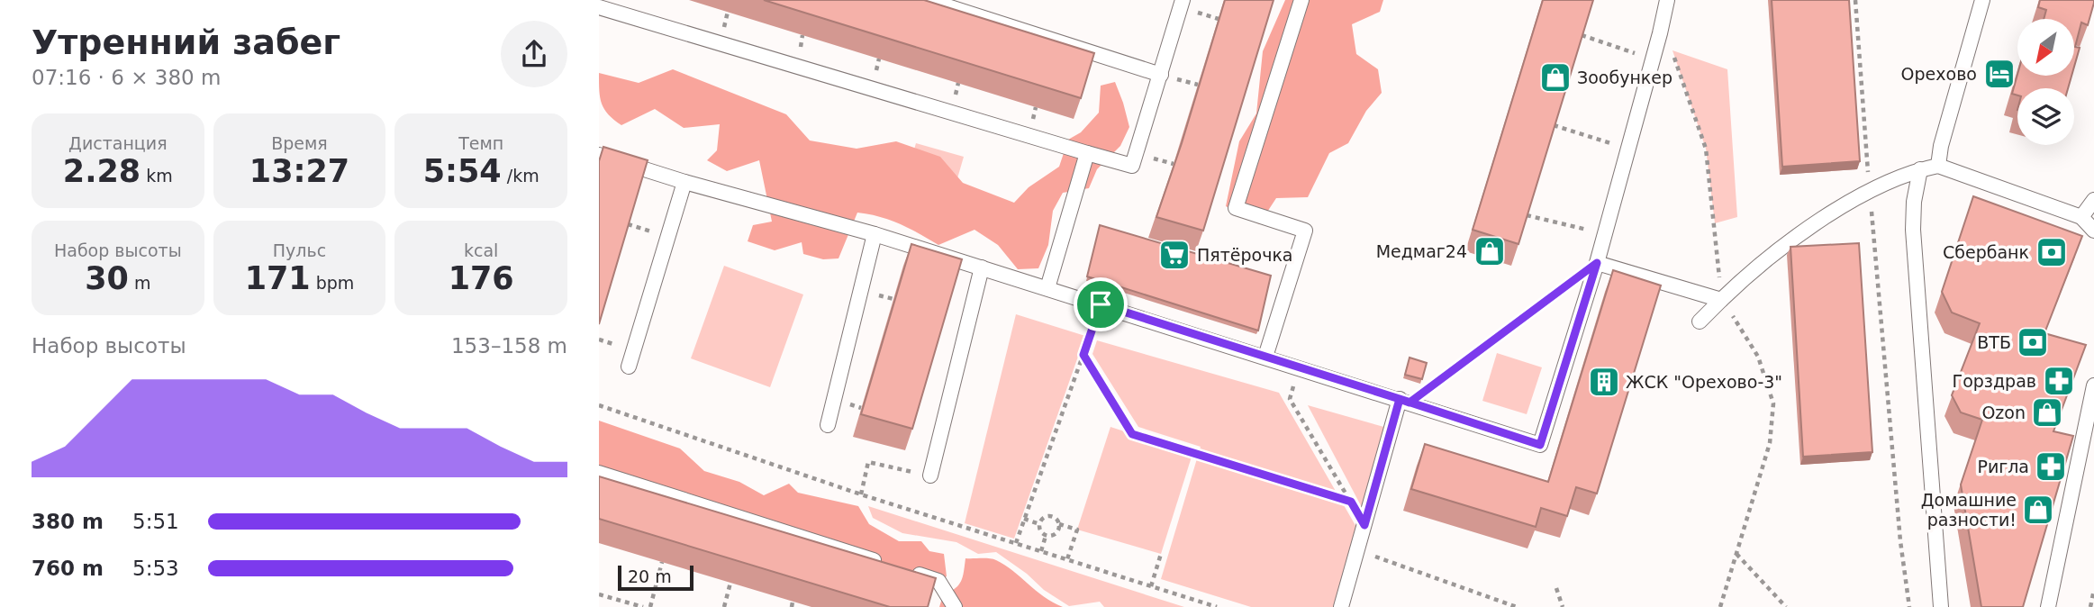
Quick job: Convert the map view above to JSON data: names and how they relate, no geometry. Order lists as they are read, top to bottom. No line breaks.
{"places":{"hotel":["Орехово"],"shop":["Зообункер","Медмаг24","Ozon","Домашние разности!"],"bank":["Сбербанк","ВТБ"],"supermarket":["Пятёрочка"],"pharmacy":["Горздрав","Ригла"],"building":["ЖСК \"Орехово-3\""]},"scale_bar":"20 m","north":"bottom left","page":{"heading":["Утренний забег","07:16 · 6 × 380 m"],"stats":[["Дистанция","2.28 km"],["Время","13:27"],["Темп","5:54 /km"],["Набор высоты","30 m"],["Пульс","171 bpm"],["kcal","176"]],"chart":["Набор высоты","153–158 m"],"list":[{"name":"380 m","note":"5:51"},{"name":"760 m","note":"5:53"}],"scale":"20 m"}}
